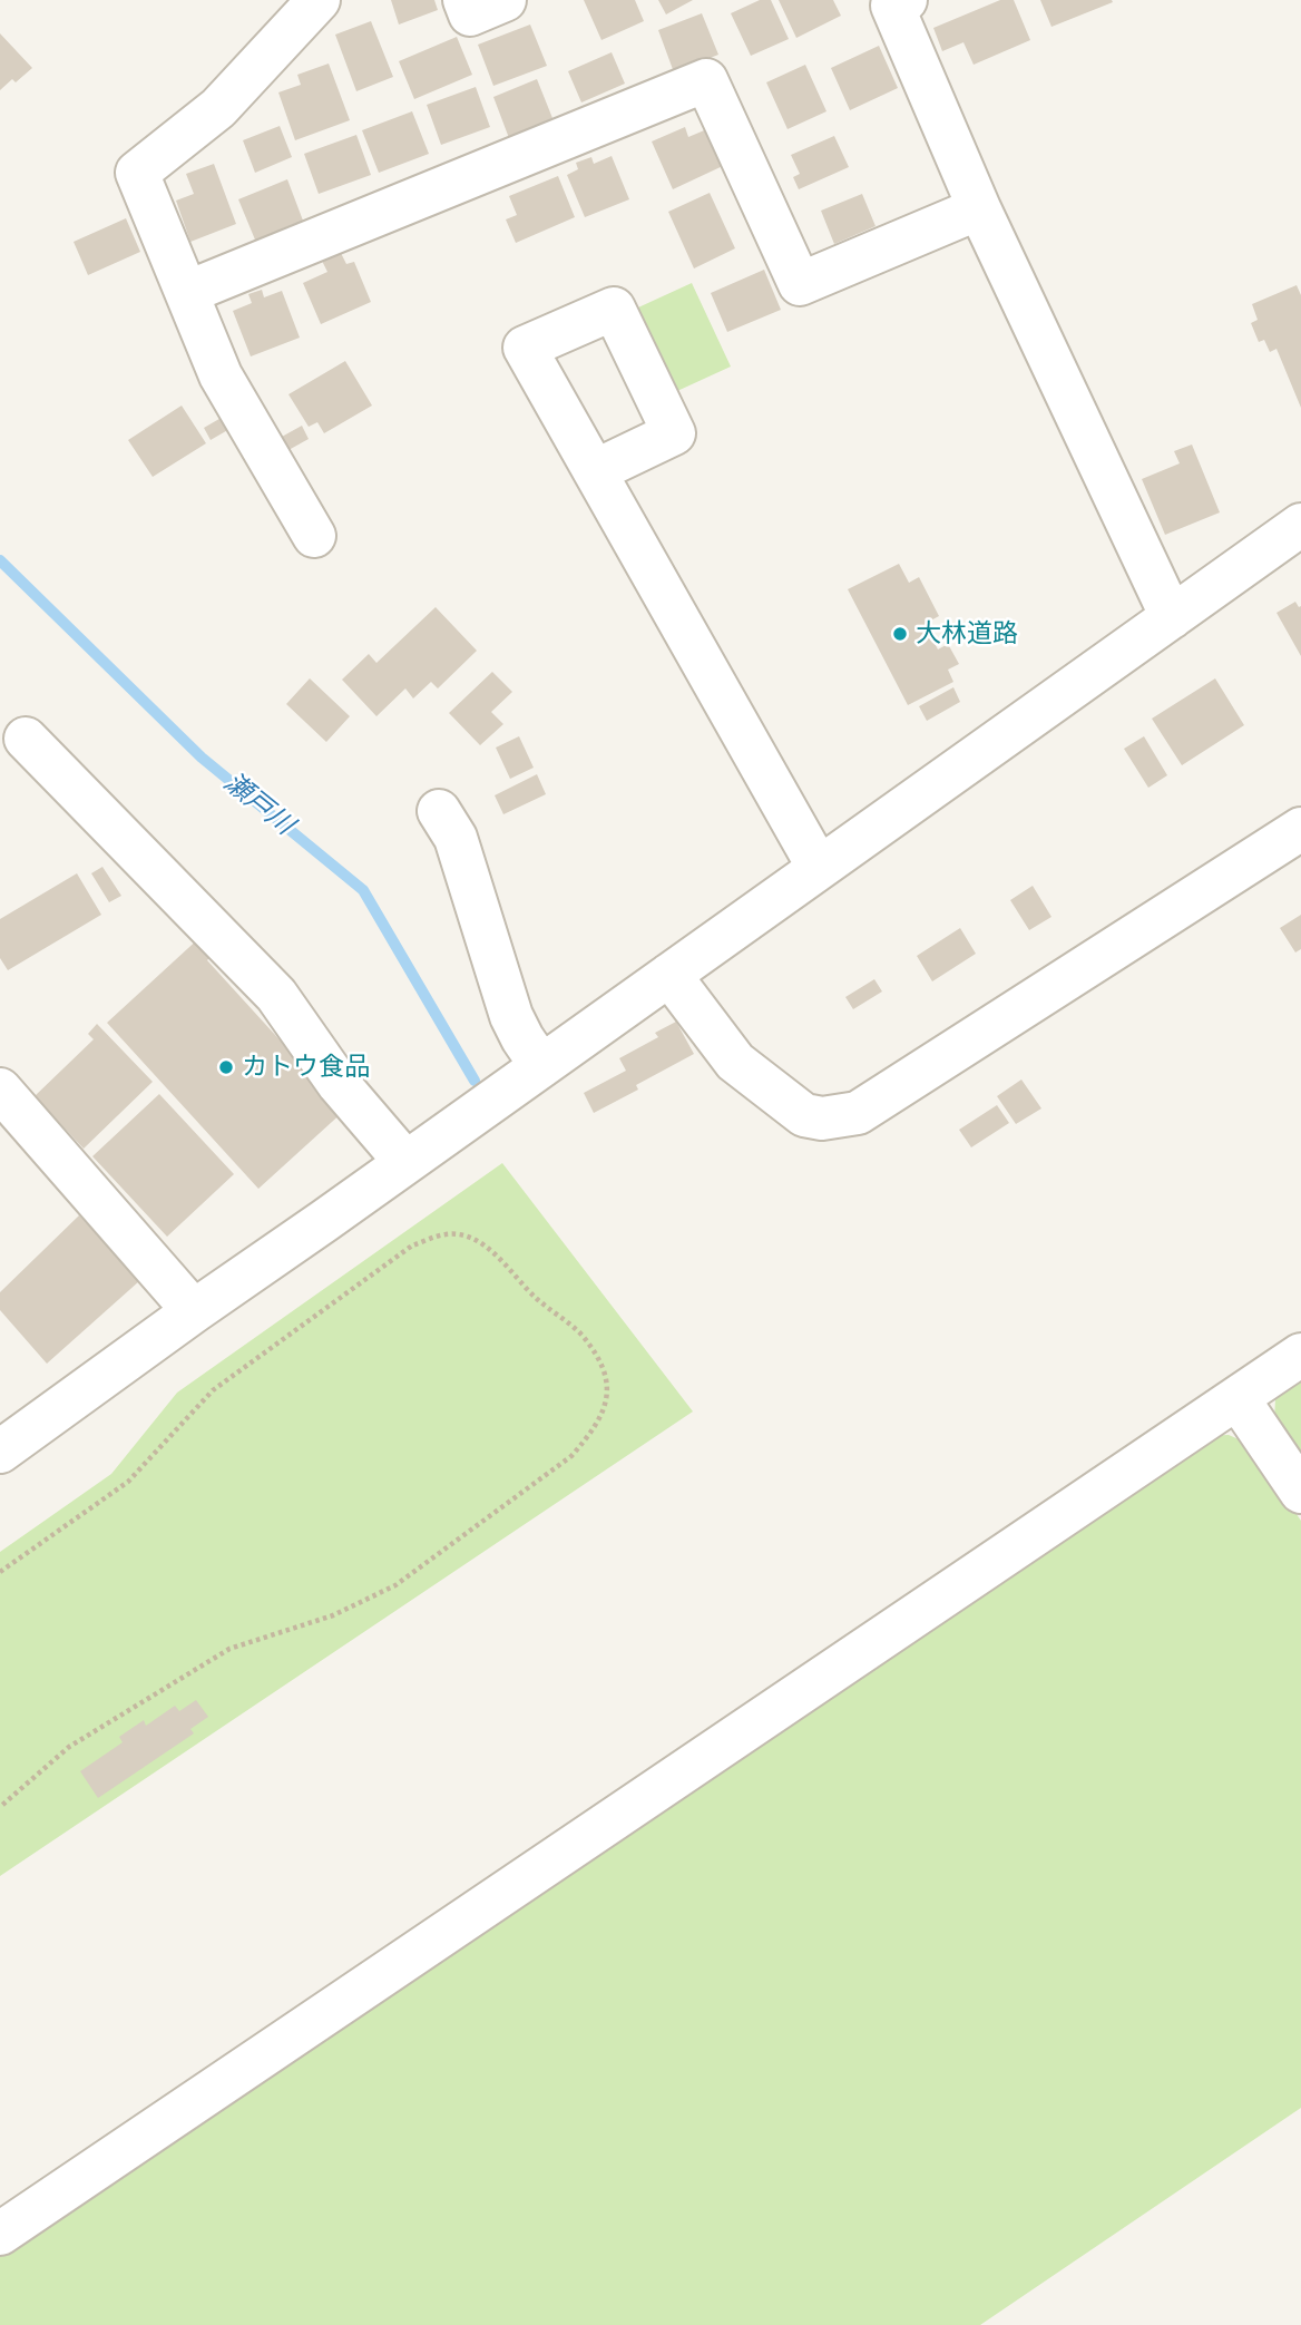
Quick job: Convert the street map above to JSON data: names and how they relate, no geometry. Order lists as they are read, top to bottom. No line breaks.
{"water":["瀬戸川"],"places":["大林道路","カトウ食品"]}
